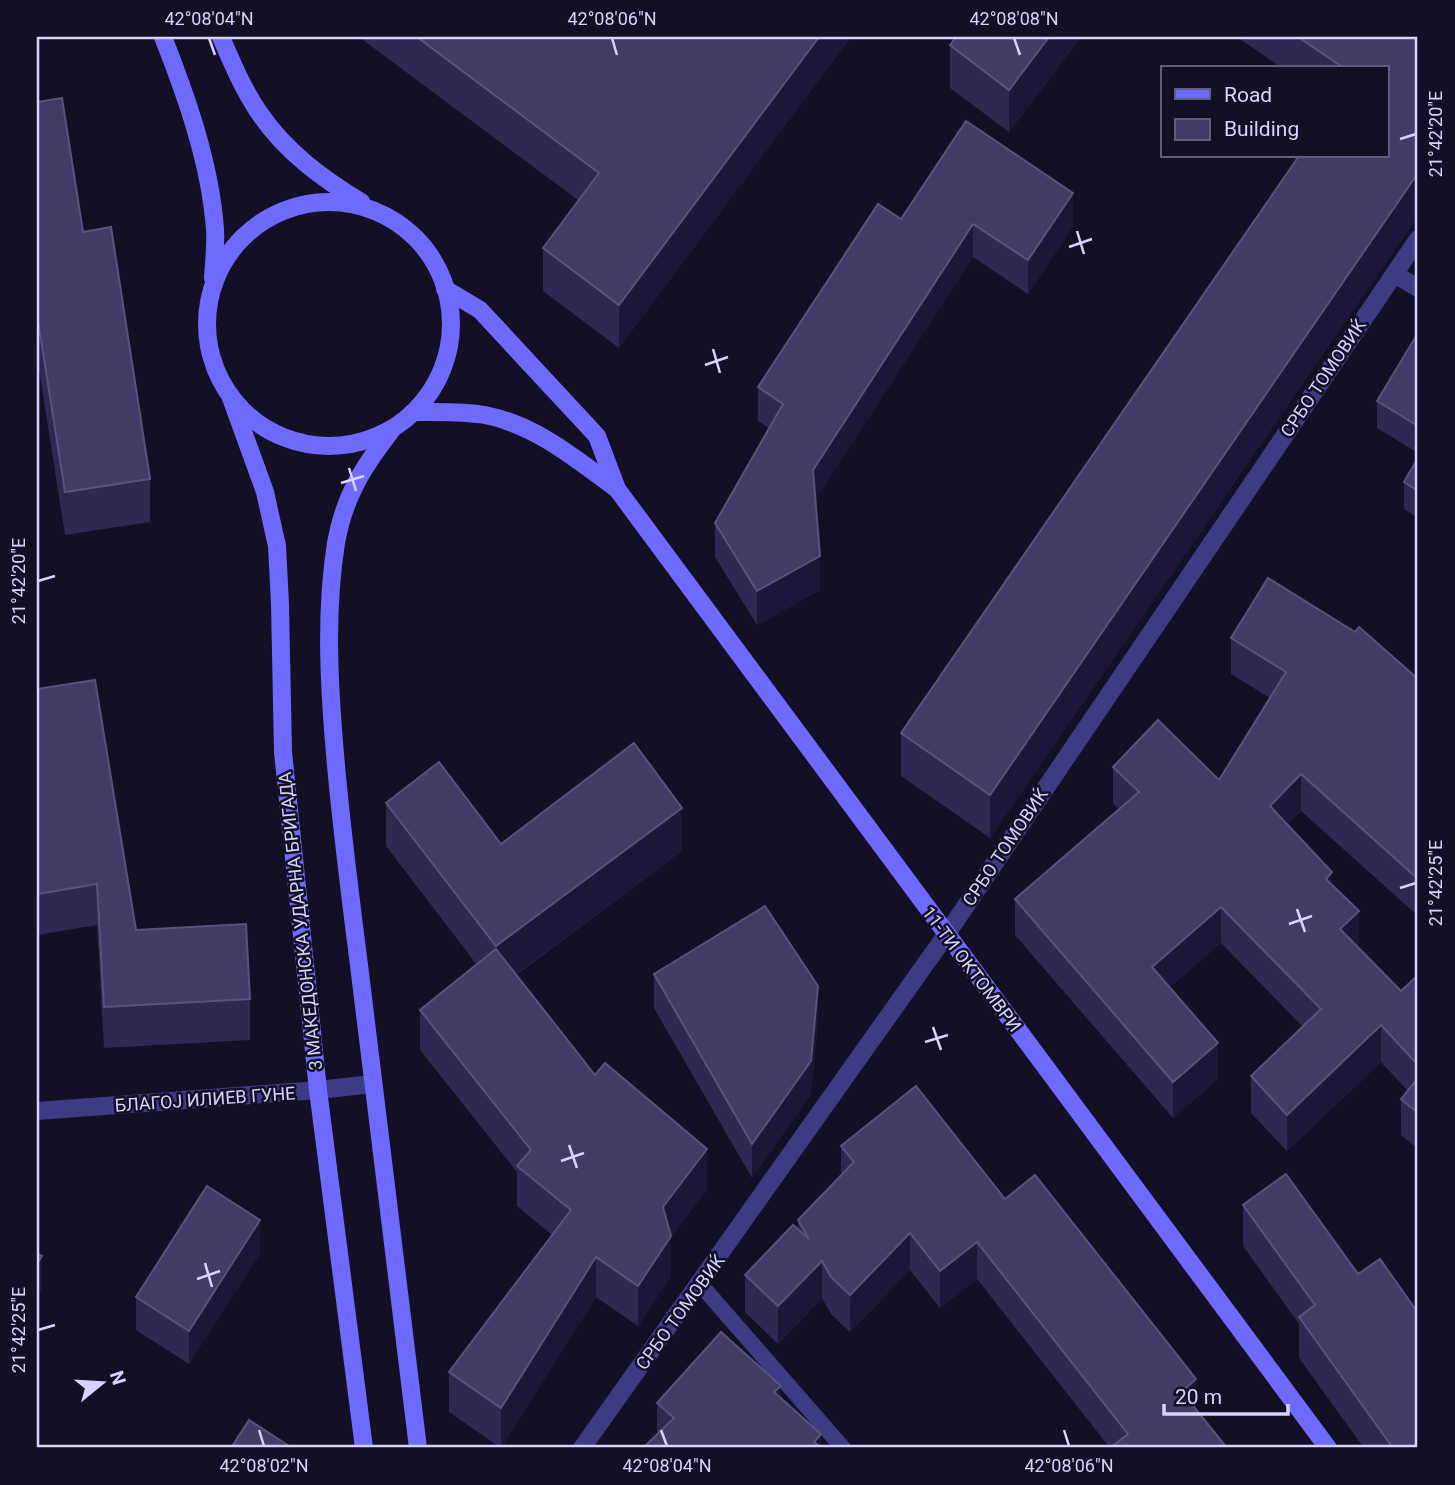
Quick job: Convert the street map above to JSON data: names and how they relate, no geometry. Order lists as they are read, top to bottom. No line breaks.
{"streets":{"main road":["3 МАКЕДОНСКА УДАРНА БРИГАДА","11-ТИ ОКТОМВРИ"],"street":["СРБО ТОМОВИЌ","БЛАГОЈ ИЛИЕВ ГУНЕ"]},"crossings":[["СРБО ТОМОВИЌ","11-ТИ ОКТОМВРИ"],["3 МАКЕДОНСКА УДАРНА БРИГАДА","БЛАГОЈ ИЛИЕВ ГУНЕ"]],"legend":["Road","Building"],"scale_bar":"20 m","north":"right","coordinates":["42°08'04\"N","42°08'06\"N","42°08'08\"N","21°42'20\"E","21°42'25\"E","42°08'02\"N"]}
